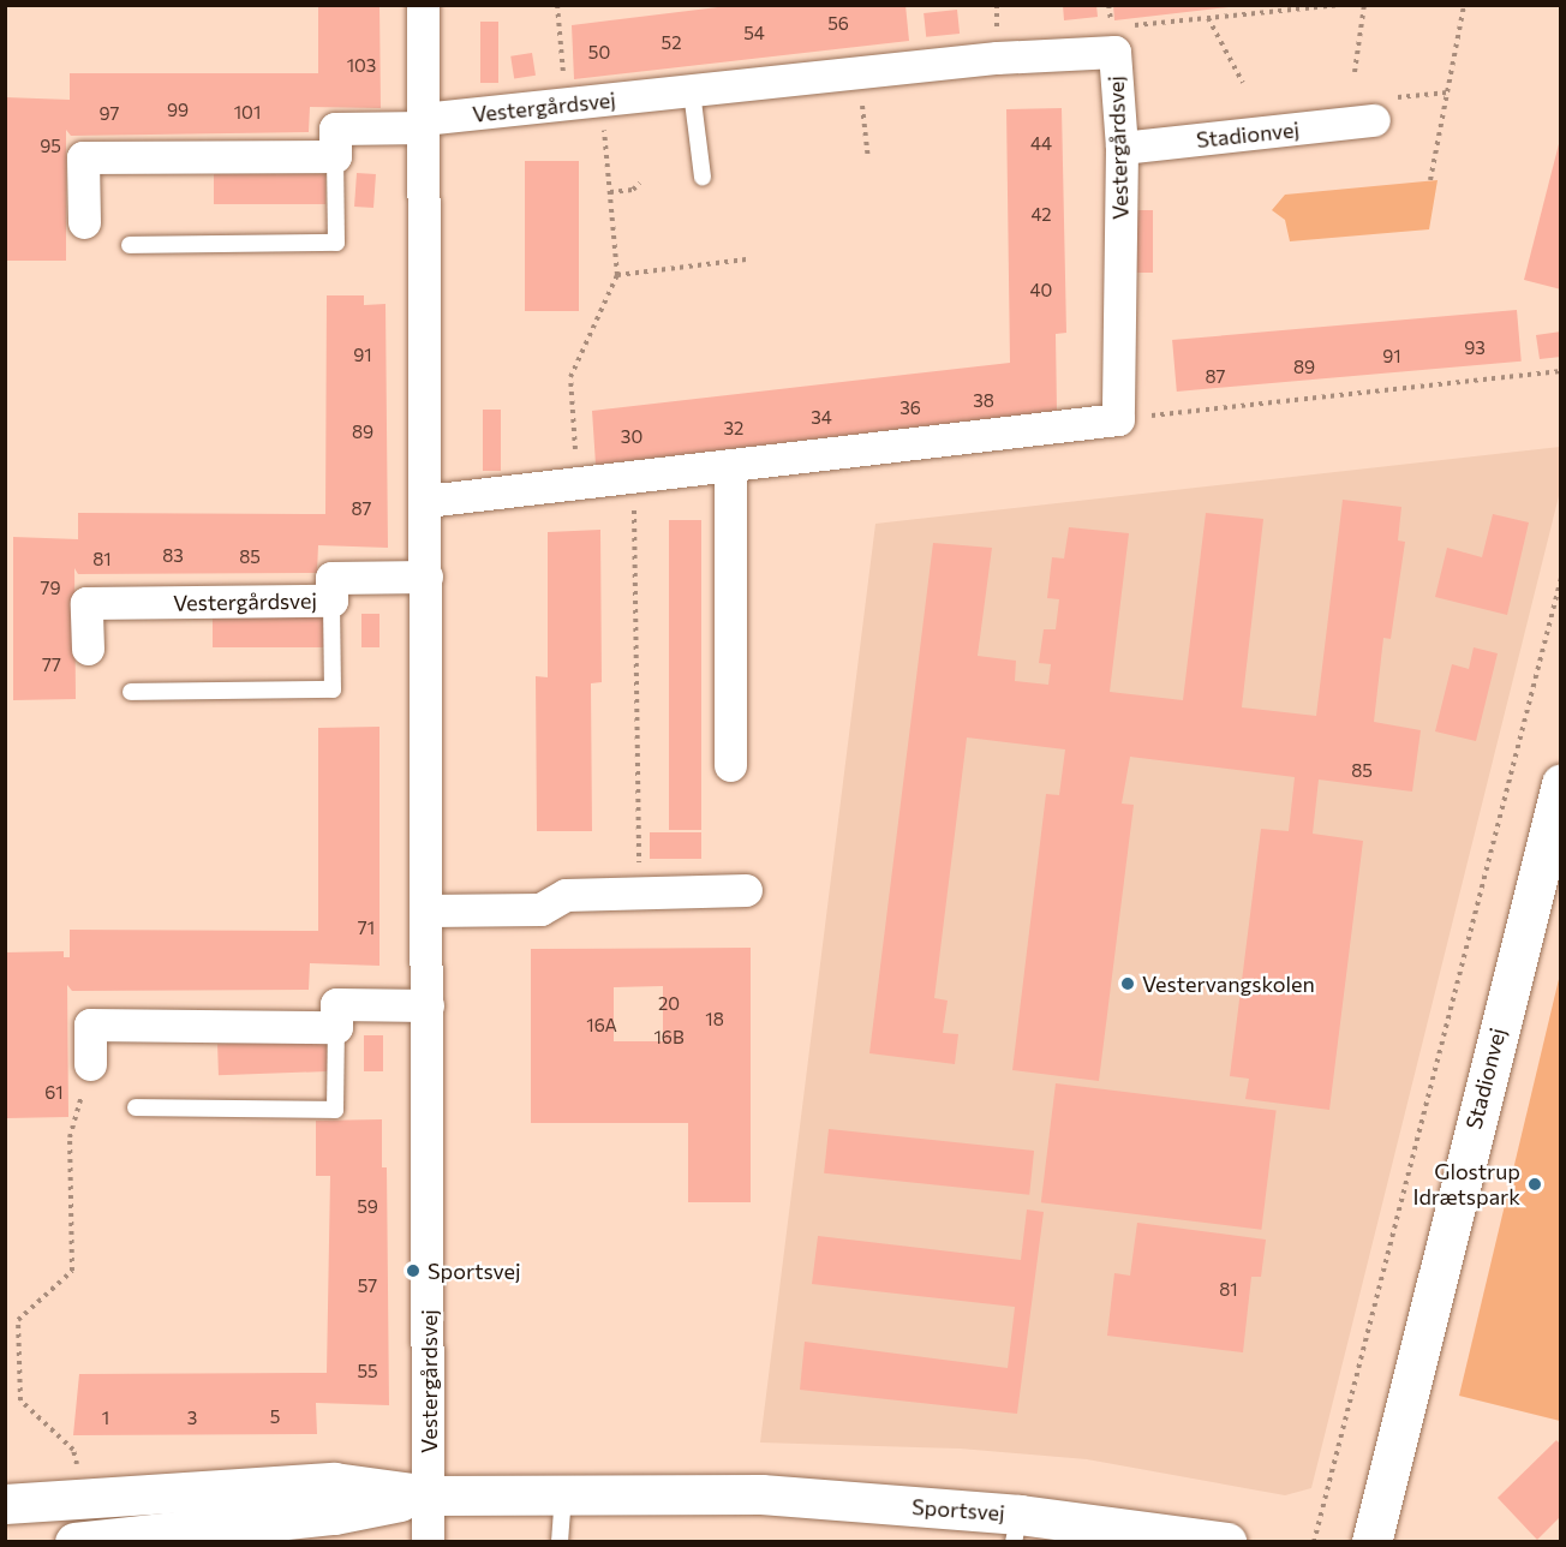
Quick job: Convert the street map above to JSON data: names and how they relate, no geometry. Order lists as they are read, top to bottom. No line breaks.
{"streets":{"street":["Vestergårdsvej","Stadionvej","Sportsvej"]},"crossings":[["Vestergårdsvej","Stadionvej"],["Vestergårdsvej","Sportsvej"]],"places":["Vestervangskolen","Glostrup Idrætspark","Sportsvej"],"house_numbers":["56","54","52","50","103","99","101","97","44","95","42","40","93","91","91","89","87","38","36","34","32","89","30","87","83","85","81","79","77","85","71","20","18","16A","16B","61","59","57","81","55","5","1","3"]}
